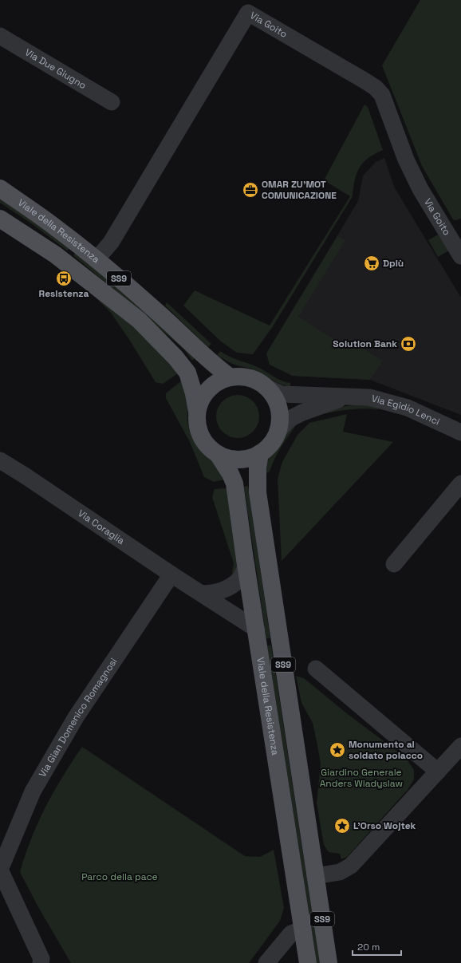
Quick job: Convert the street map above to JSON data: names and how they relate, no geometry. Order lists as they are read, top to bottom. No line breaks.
{"streets":{"main road":["Viale della Resistenza","SS9"],"street":["Via Goito","Via Due Giugno","Via Egidio Lenci","Via Coraglia","Via Gian Domenico Romagnosi"]},"crossings":[["Via Goito","Viale della Resistenza"],["Viale della Resistenza","SS9"],["Viale della Resistenza","Via Egidio Lenci"],["Viale della Resistenza","Via Coraglia"],["SS9","Via Egidio Lenci"],["Via Coraglia","Via Gian Domenico Romagnosi"]],"parks":["Giardino Generale Anders Wladyslaw","Parco della pace"],"places":{"office":["OMAR ZU'MOT COMUNICAZIONE"],"supermarket":["Dpiù"],"bus stop":["Resistenza"],"bank":["Solution Bank"],"place":["Monumento al soldato polacco","L’Orso Wojtek"]},"scale_bar":"20 m"}
